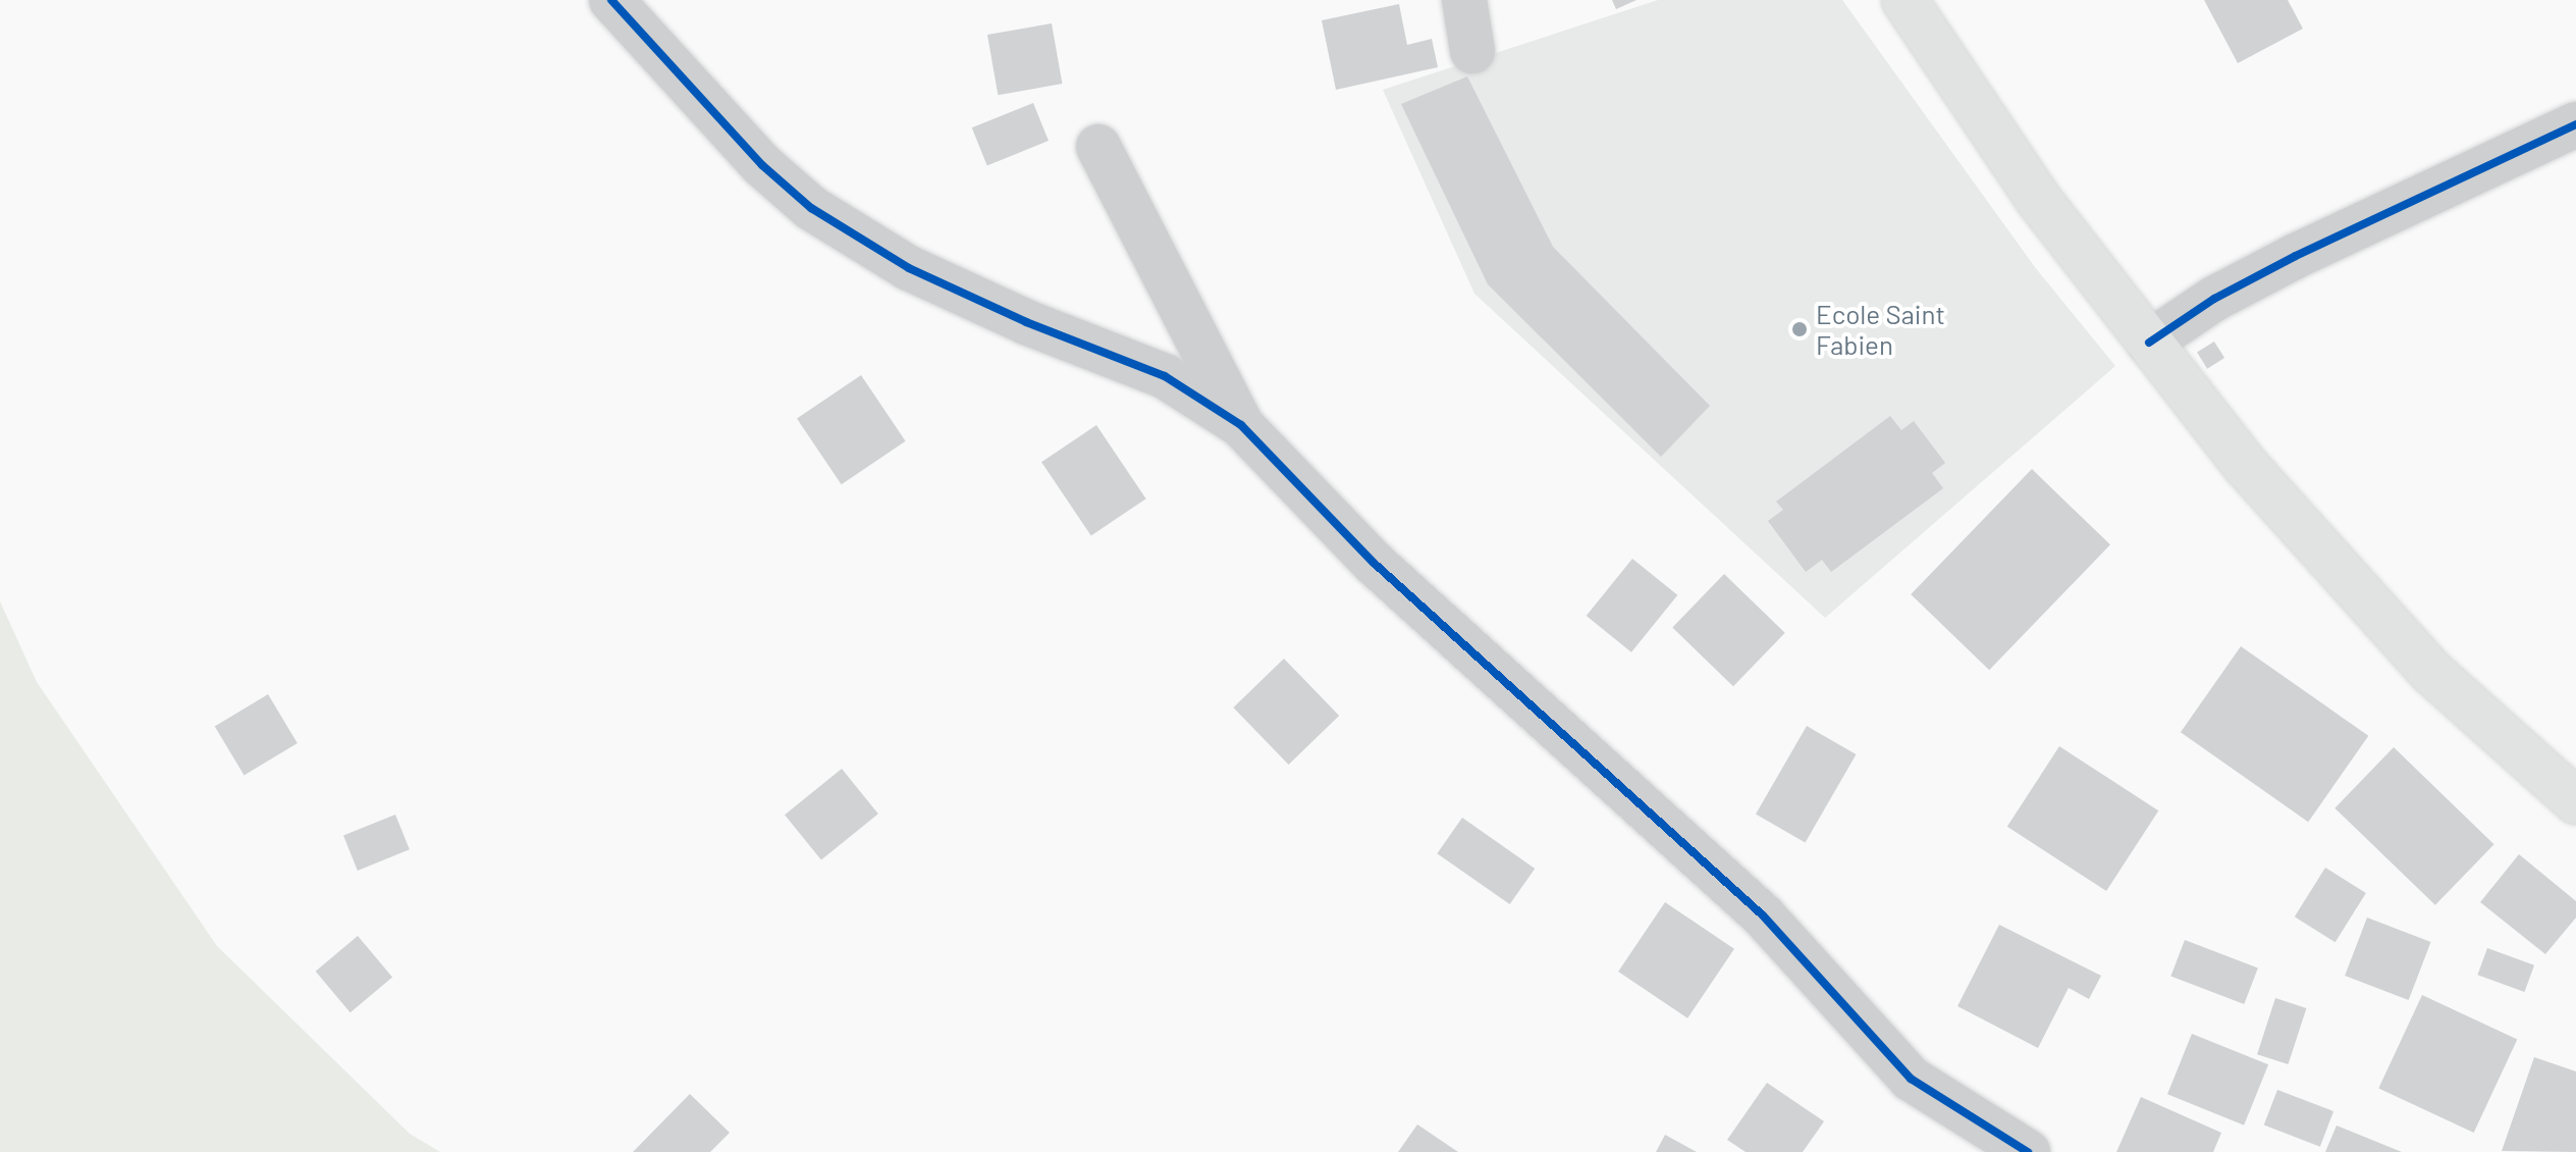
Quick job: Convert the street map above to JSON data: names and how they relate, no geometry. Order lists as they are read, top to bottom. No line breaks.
{"places":["Ecole Saint Fabien"]}
